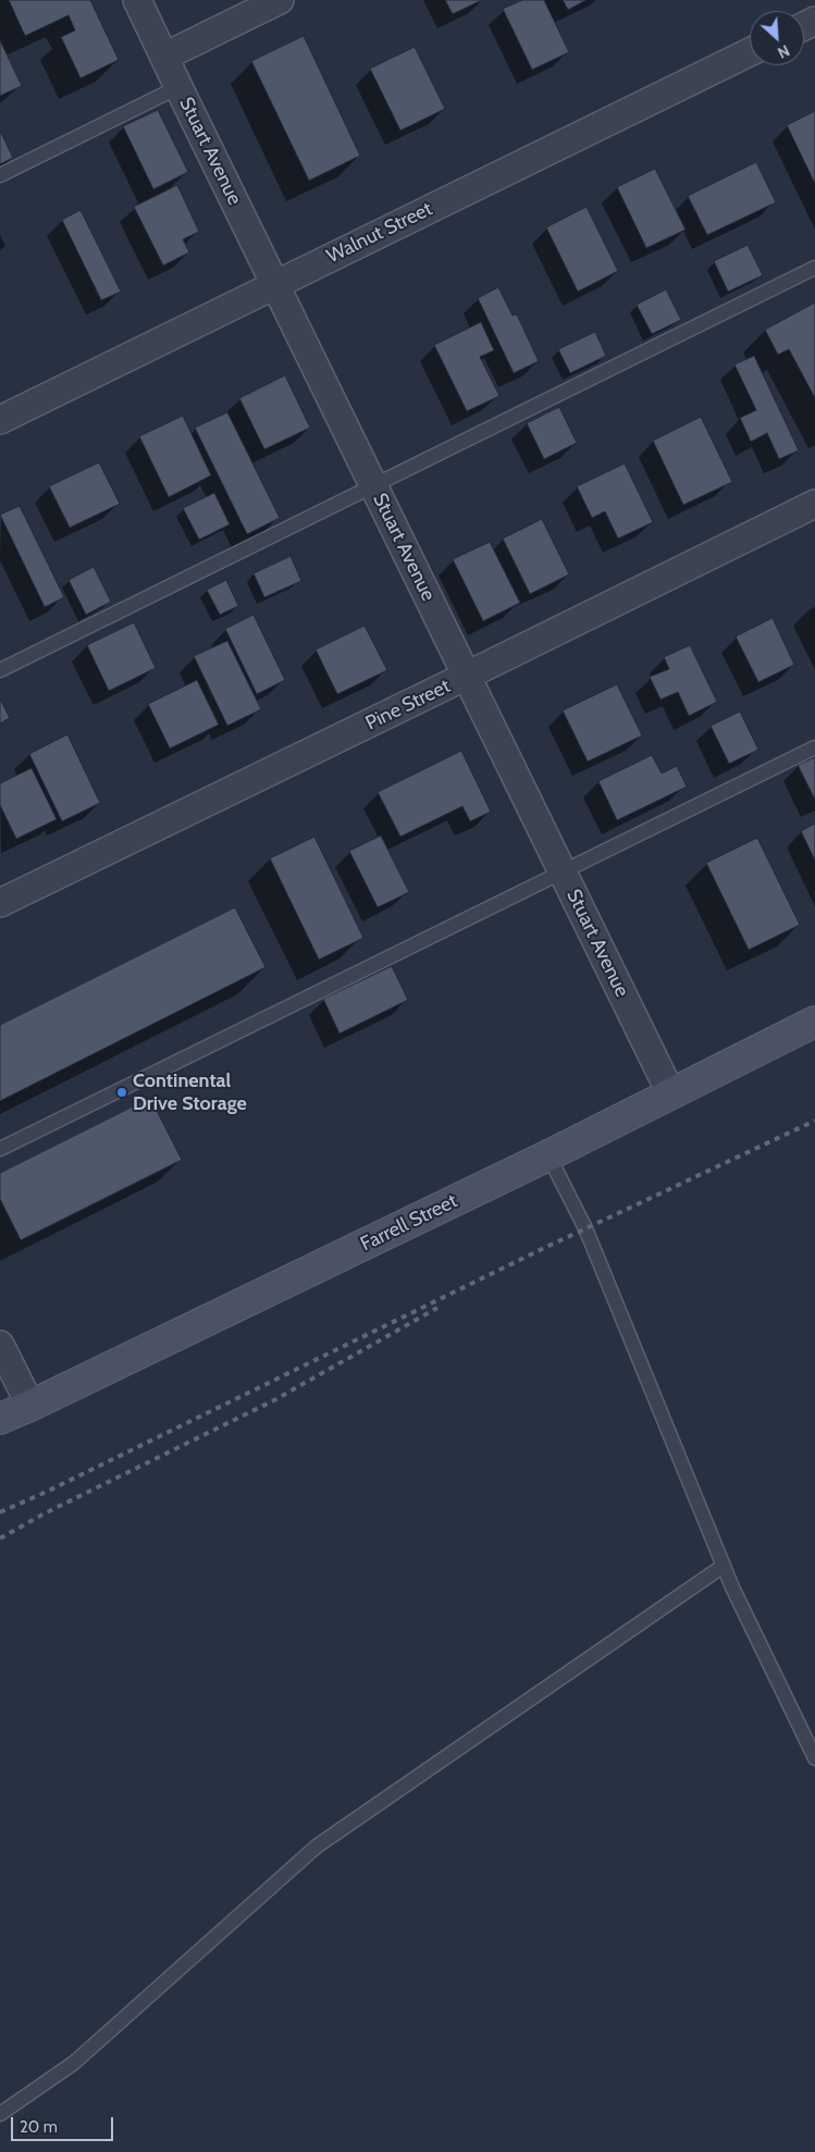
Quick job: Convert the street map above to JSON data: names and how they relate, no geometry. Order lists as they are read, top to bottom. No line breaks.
{"streets":{"main road":["Farrell Street"],"street":["Stuart Avenue","Walnut Street","Pine Street"]},"crossings":[["Stuart Avenue","Walnut Street"],["Stuart Avenue","Pine Street"],["Stuart Avenue","Farrell Street"]],"places":["Continental Drive Storage"],"scale_bar":"20 m","north":"bottom right"}
